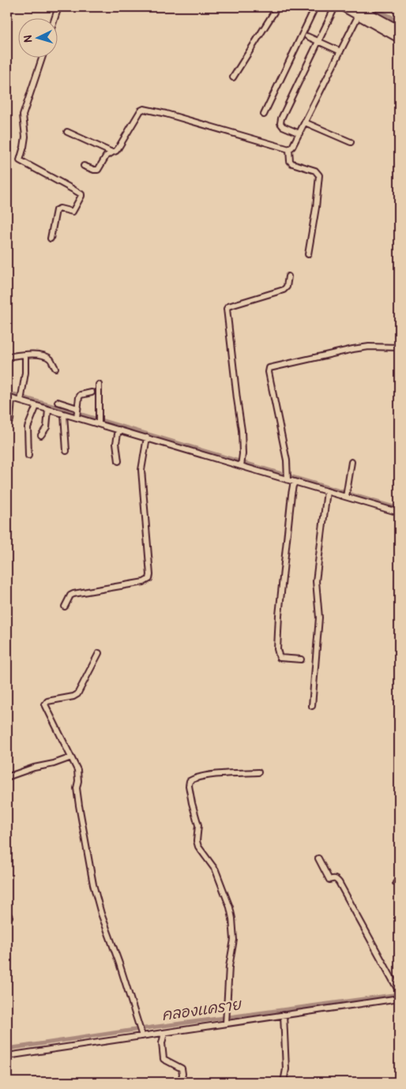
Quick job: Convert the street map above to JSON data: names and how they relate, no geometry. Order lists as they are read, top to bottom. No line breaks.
{"water":["คลองเเคราย"],"north":"left"}
